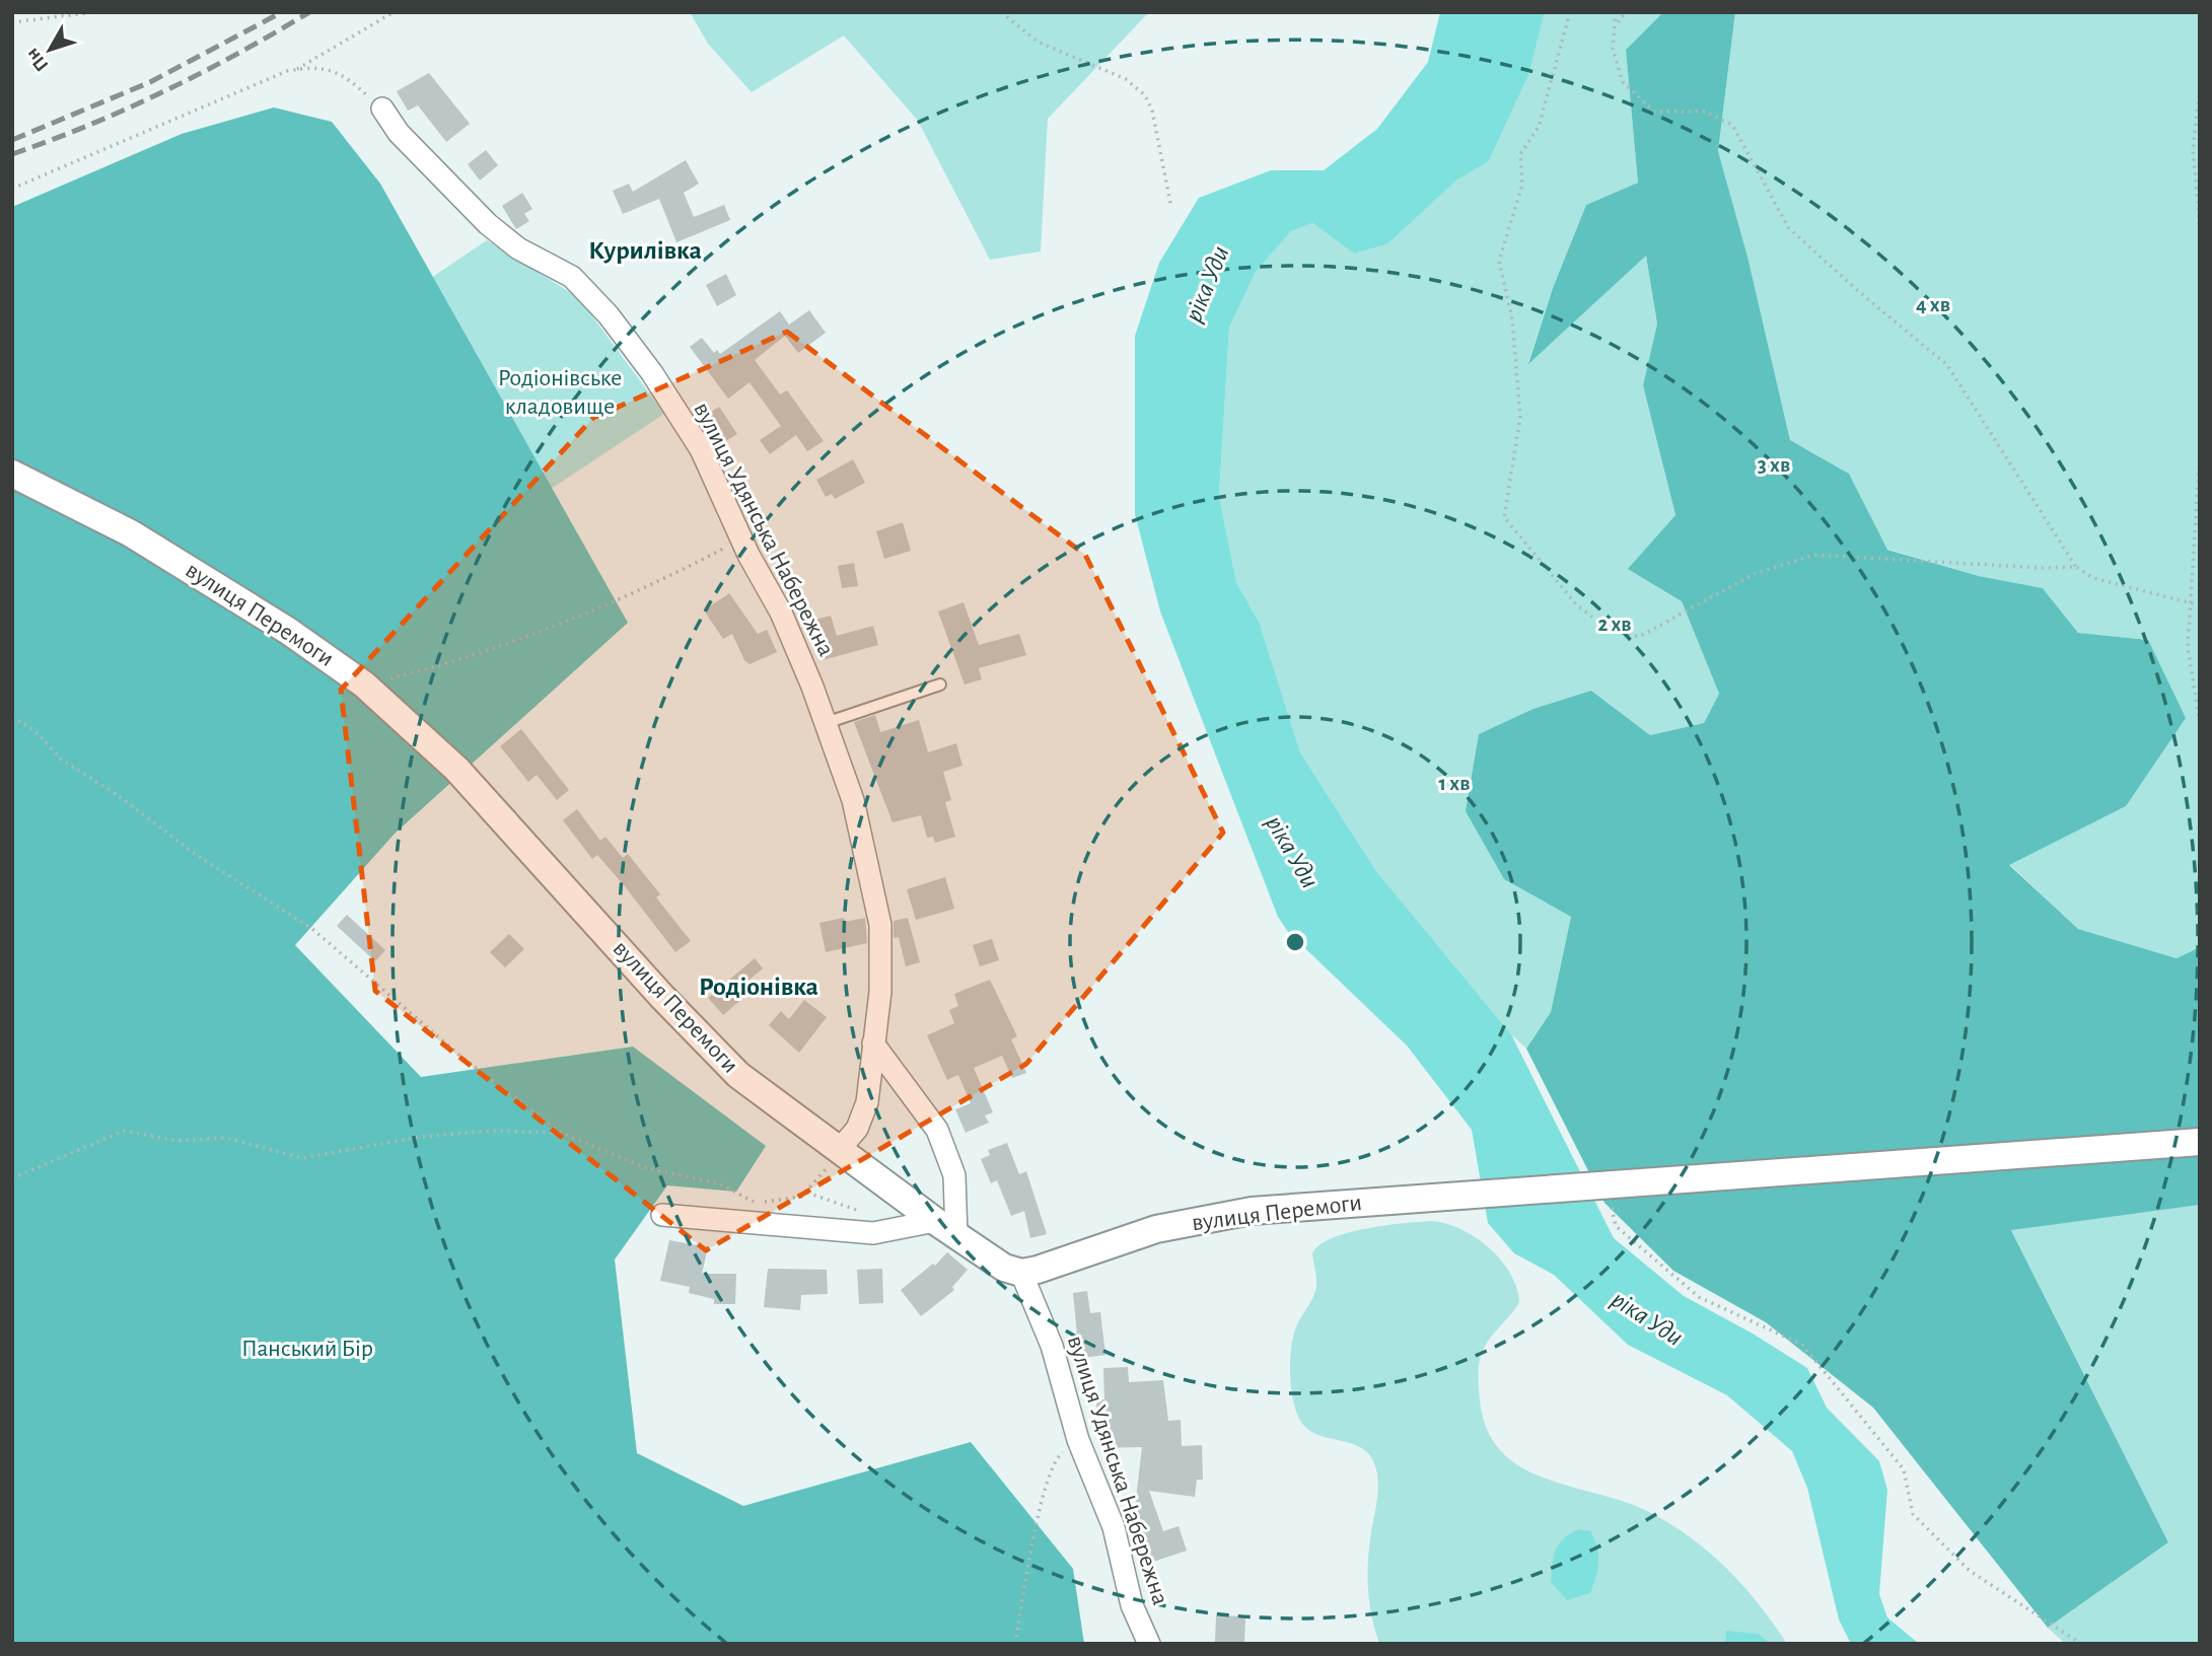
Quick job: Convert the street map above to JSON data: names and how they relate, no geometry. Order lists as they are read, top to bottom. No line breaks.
{"streets":{"street":["вулиця Удянська Набережна","вулиця Перемоги"]},"crossings":[["вулиця Удянська Набережна","вулиця Перемоги"]],"districts":["Курилівка","Родіонівка"],"water":["ріка Уди"],"parks":["Родіонівське кладовище","Панський Бір"],"north":"bottom left","rings":["4 хв","3 хв","2 хв","1 хв"]}
